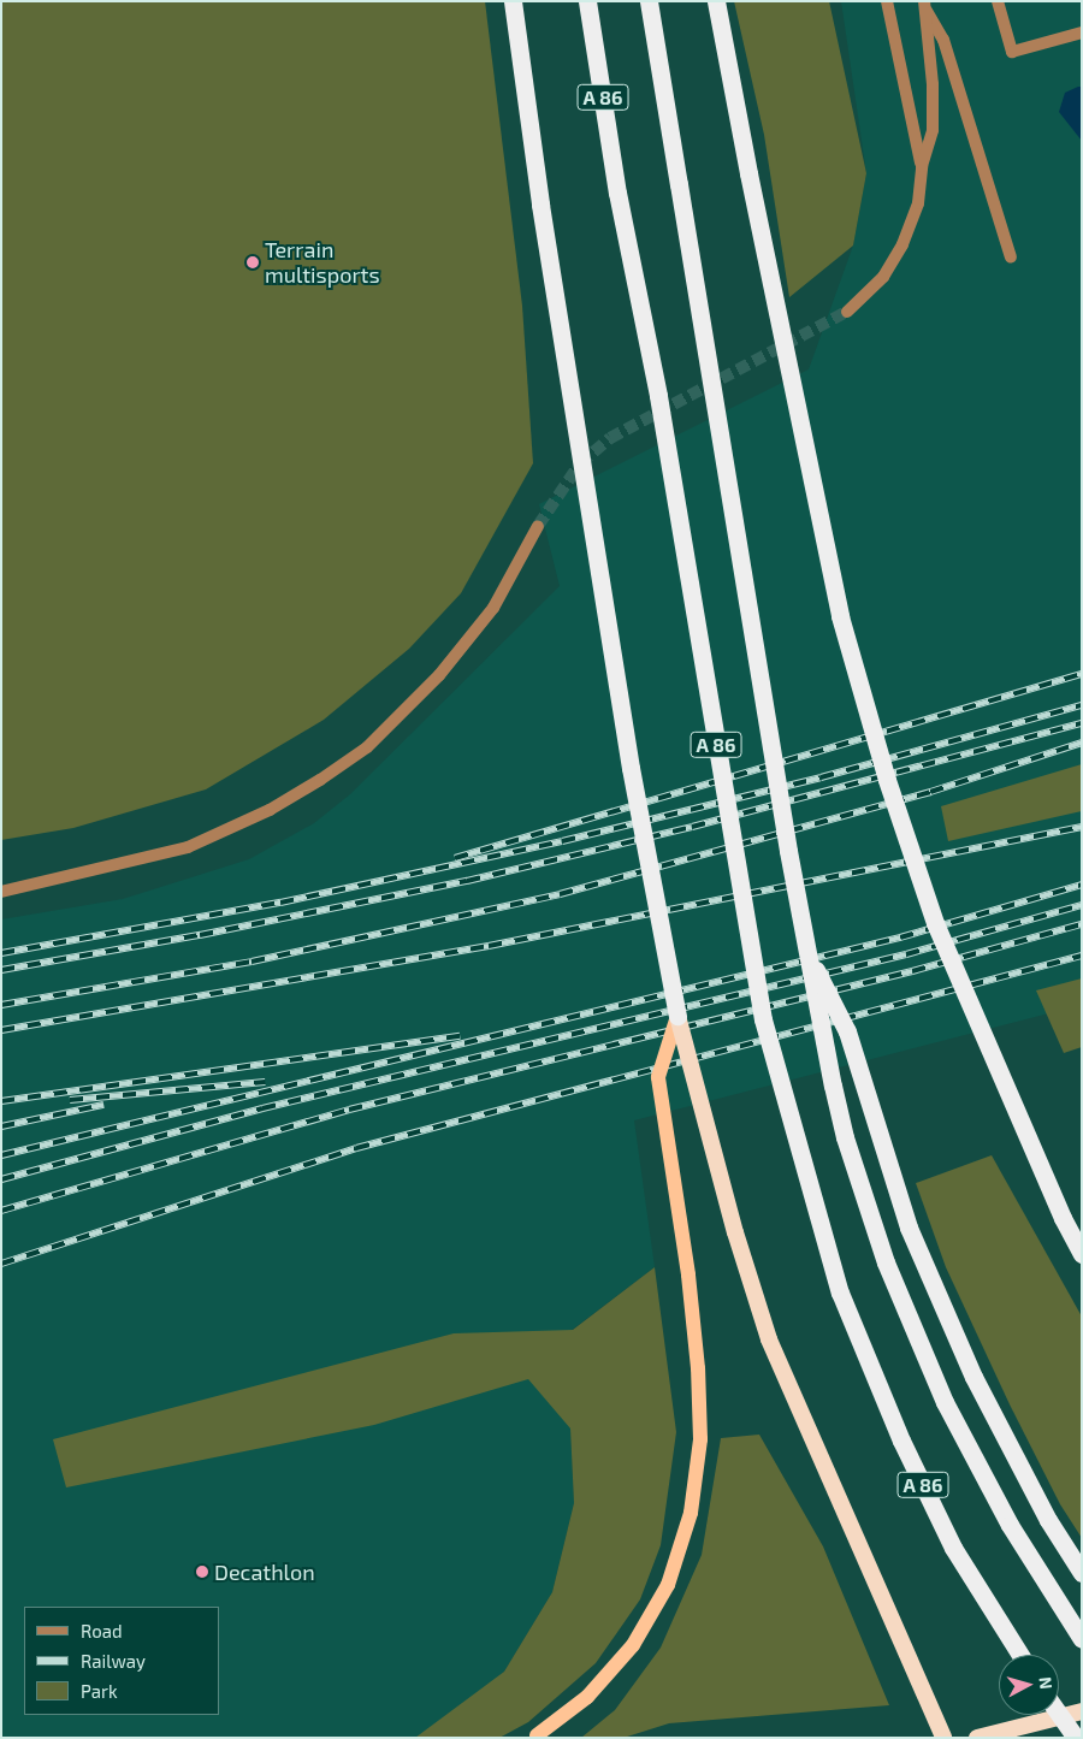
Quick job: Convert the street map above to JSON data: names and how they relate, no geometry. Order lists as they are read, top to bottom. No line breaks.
{"streets":{"highway":["A 86"]},"places":["Terrain multisports","Decathlon"],"legend":["Road","Railway","Park"],"north":"right"}
